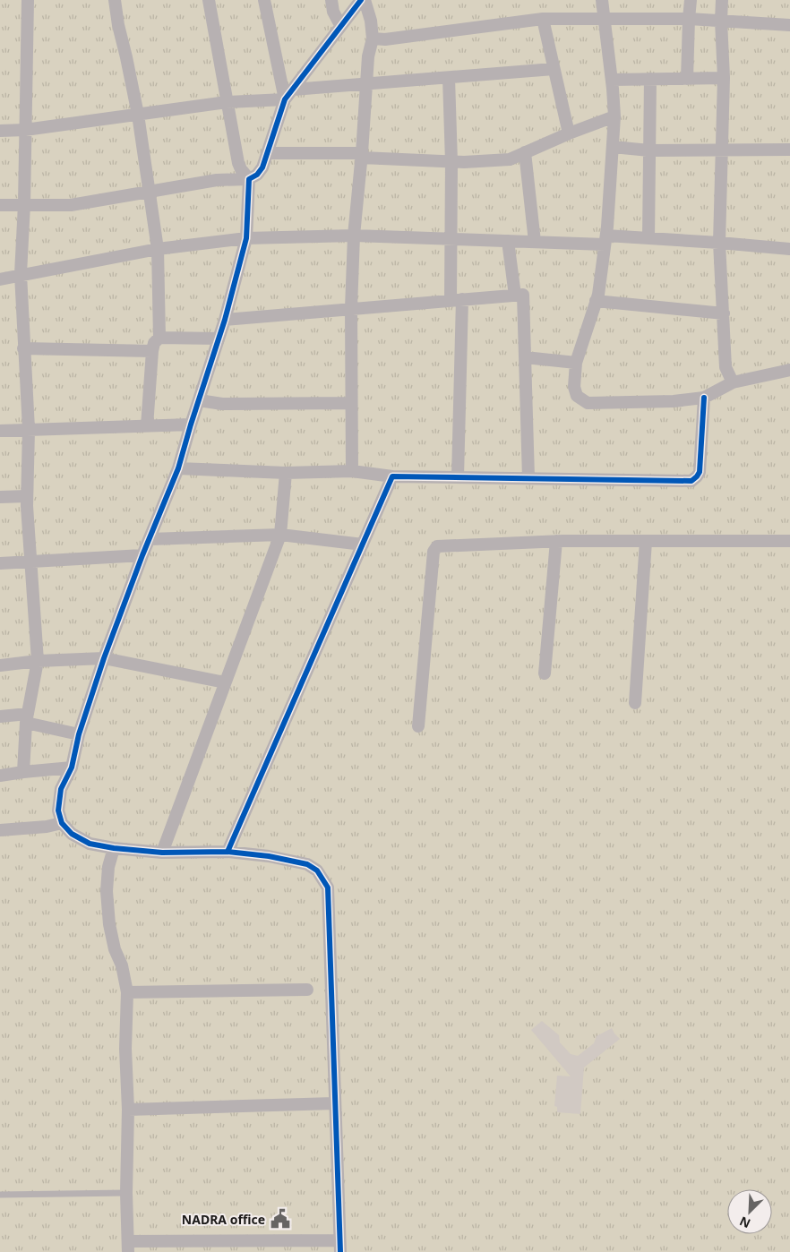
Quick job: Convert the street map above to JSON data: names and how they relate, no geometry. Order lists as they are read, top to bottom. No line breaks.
{"places":{"public building":["NADRA office"]},"north":"bottom left"}
